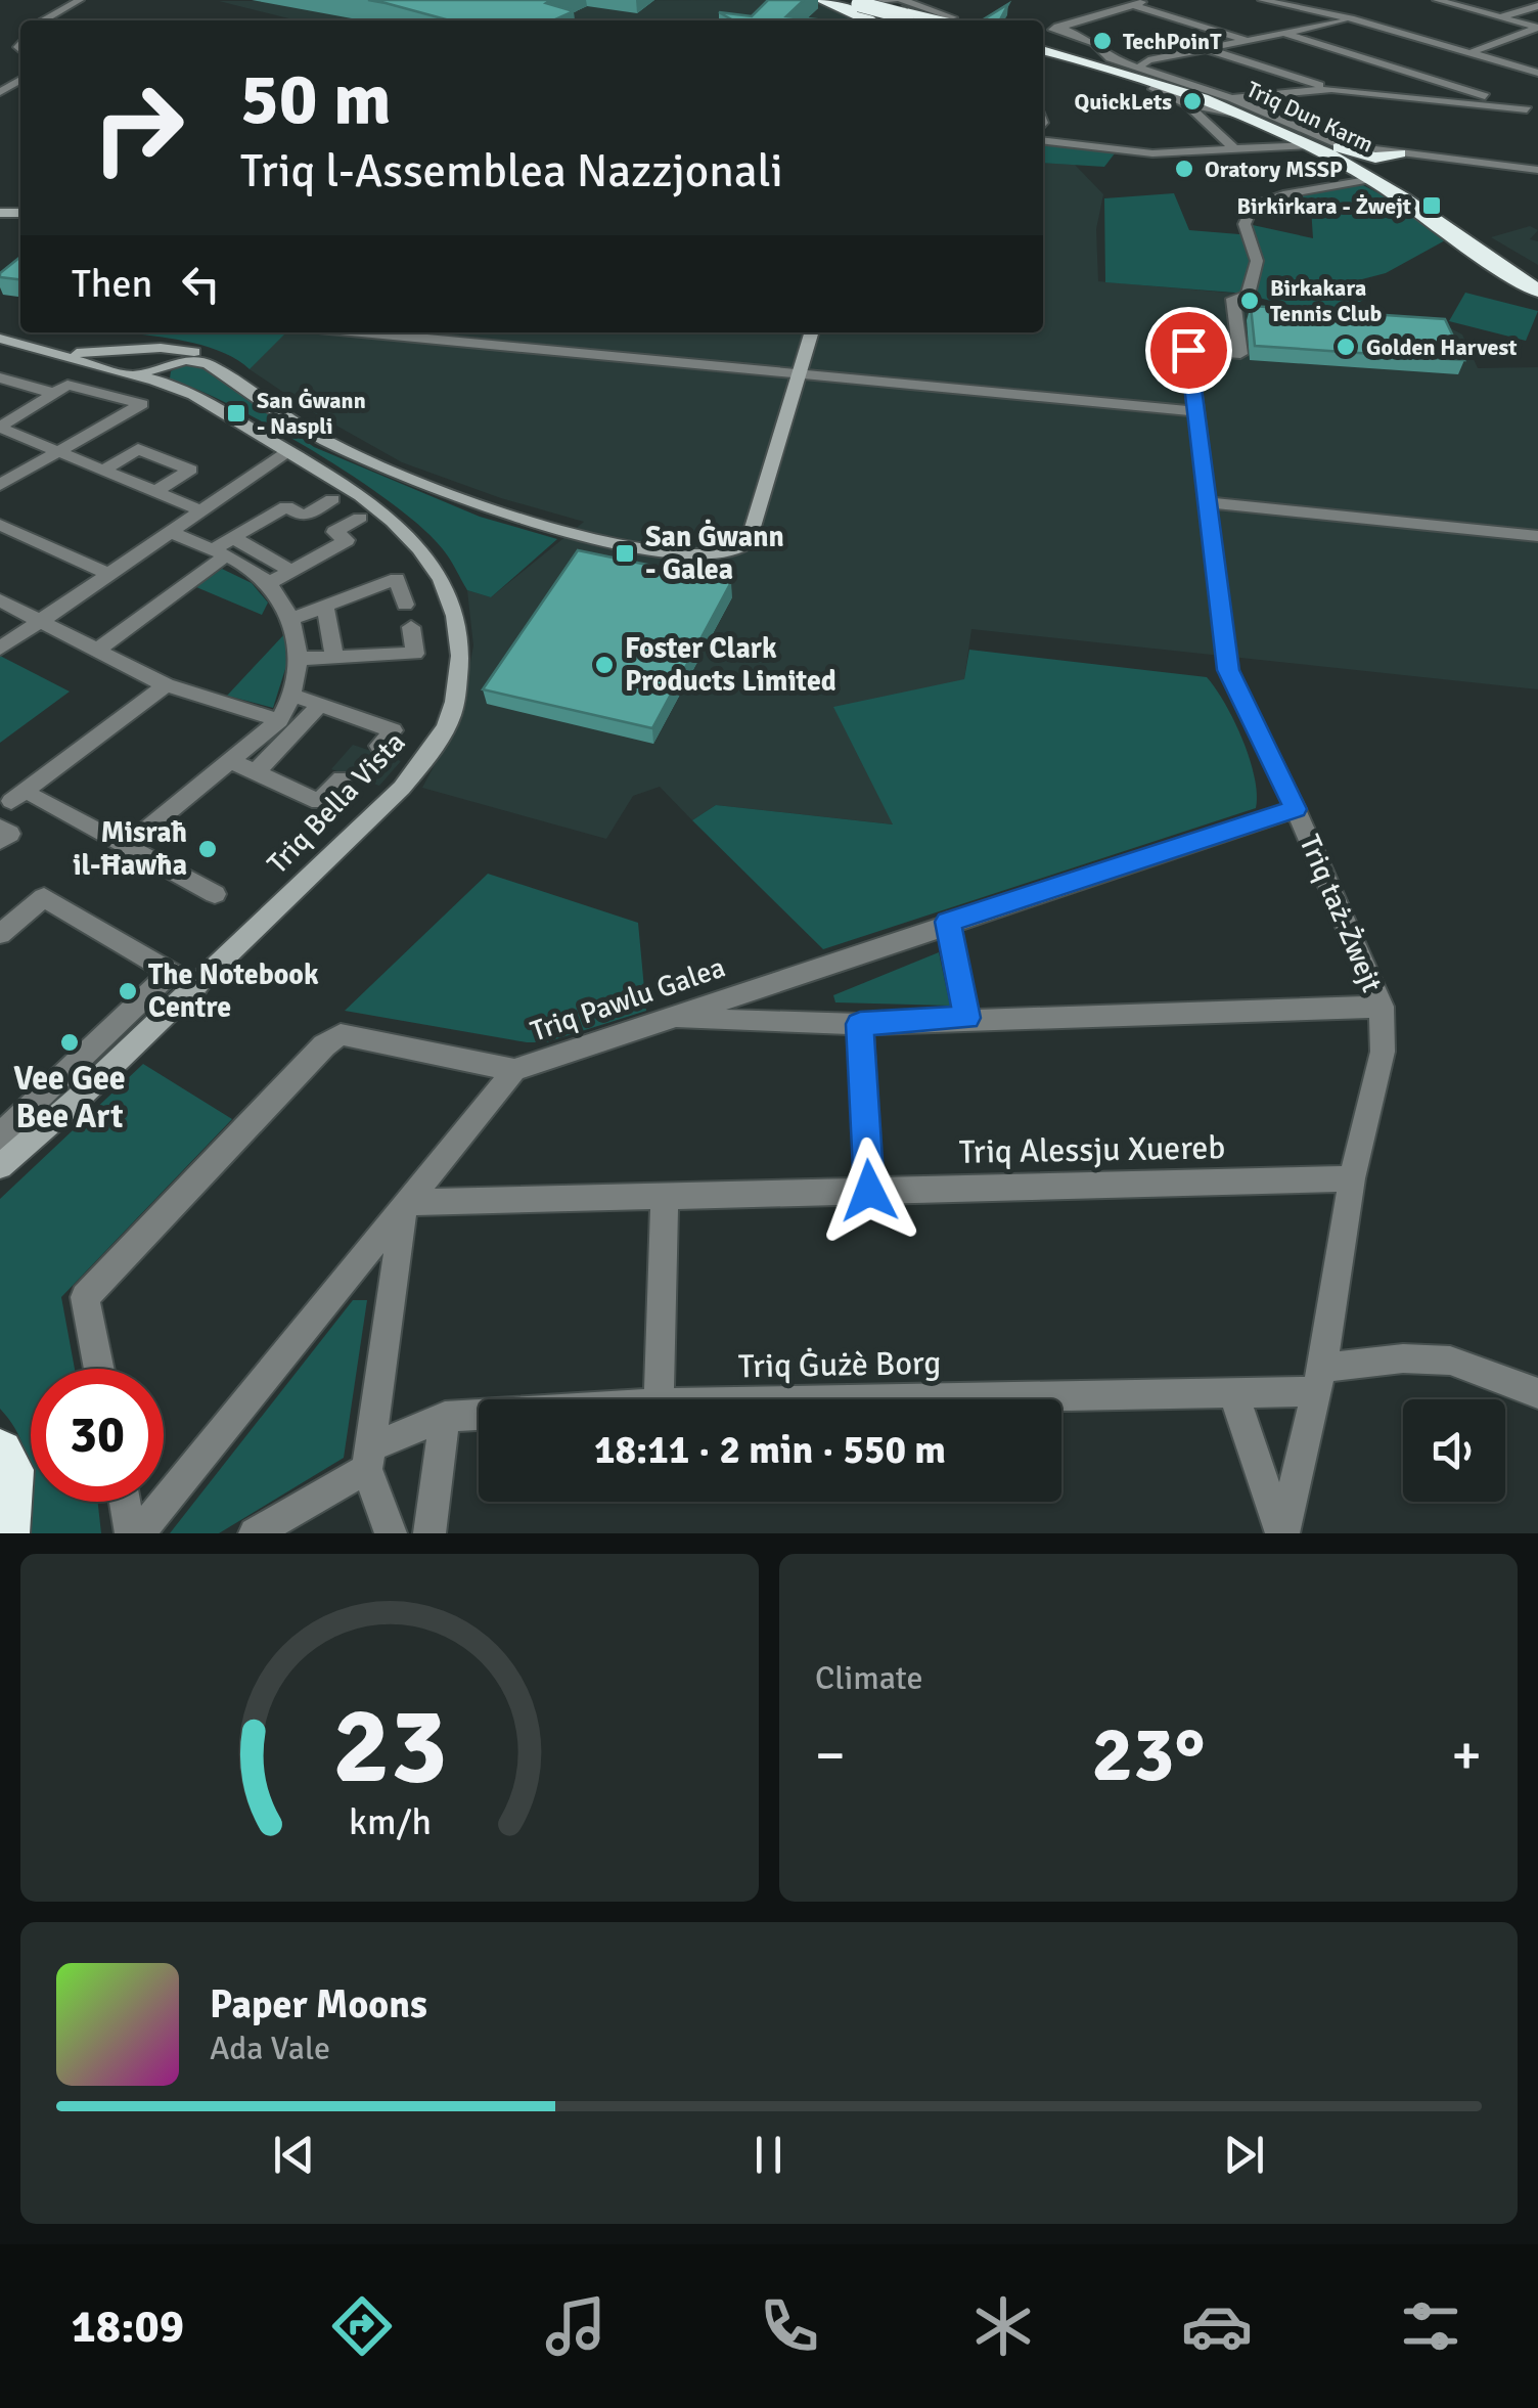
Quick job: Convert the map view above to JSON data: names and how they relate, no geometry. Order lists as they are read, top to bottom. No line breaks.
{"streets":{"highway":["Triq Dun Karm"],"main road":["Triq Bella Vista"],"street":["Triq taż-Żwejt","Triq Pawlu Galea","Triq Alessju Xuereb","Triq Ġużè Borg"]},"crossings":[["Triq Dun Karm","Triq taż-Żwejt"],["Triq taż-Żwejt","Triq Pawlu Galea"],["Triq taż-Żwejt","Triq Alessju Xuereb"],["Triq taż-Żwejt","Triq Ġużè Borg"]],"places":{"other":["TechPoinT","QuickLets","Oratory MSSP","Birkakara Tennis Club","Golden Harvest","Foster Clark Products Limited","Misraħ il-Ħawħa","The Notebook Centre","Vee Gee Bee Art"],"transit":["Birkirkara - Żwejt","San Ġwann - Naspli","San Ġwann - Galea"]},"page":{"turn":["50 m","Triq l-Assemblea Nazzjonali"],"then":"Then","limit":"30","trip":"18:11 · 2 min · 550 m","tile":"Climate","heat":["−","23°","+"],"song":["Paper Moons","Ada Vale"],"tabs":"18:09","gauge":["23","km/h"]}}
